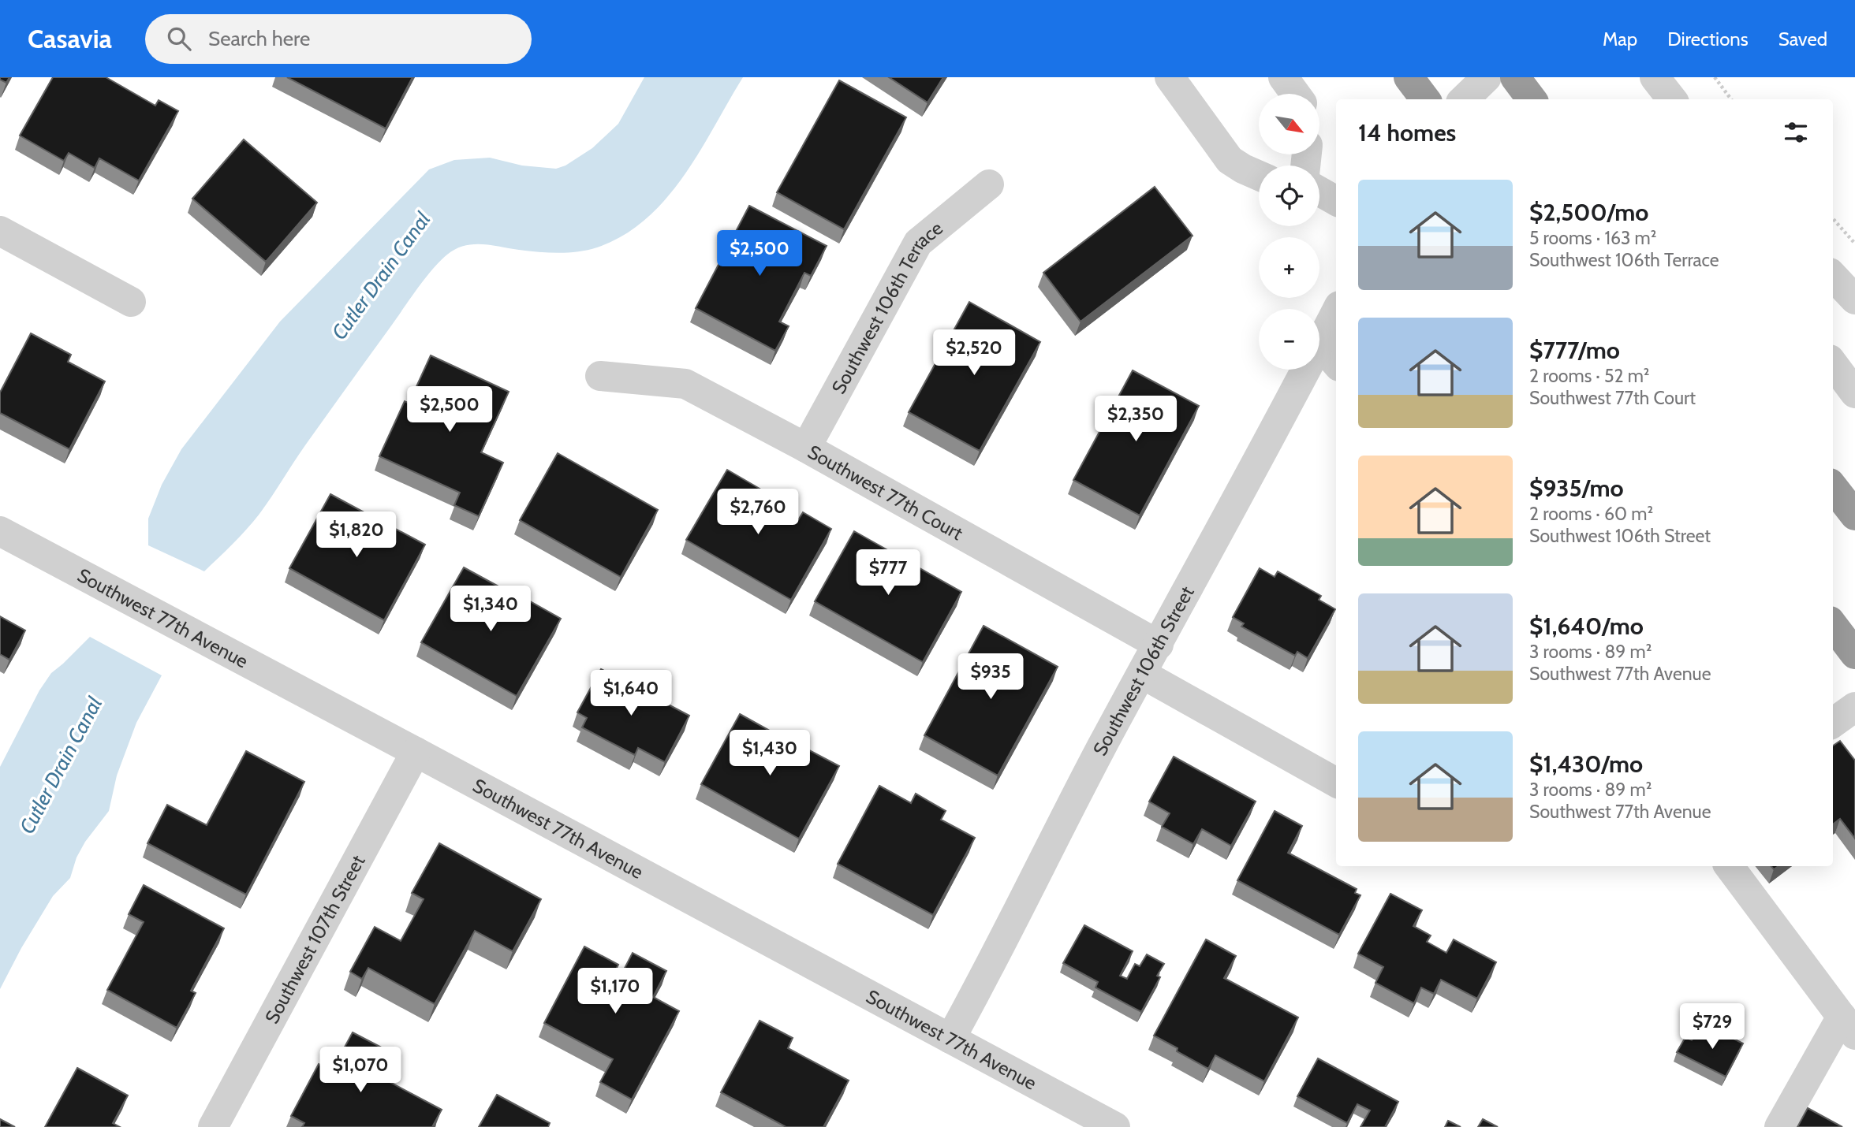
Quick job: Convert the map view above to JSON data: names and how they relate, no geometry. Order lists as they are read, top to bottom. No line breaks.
{"streets":{"street":["Southwest 106th Terrace","Southwest 77th Court","Southwest 77th Avenue","Southwest 106th Street","Southwest 107th Street"]},"crossings":[["Southwest 106th Terrace","Southwest 77th Court"],["Southwest 77th Court","Southwest 106th Street"],["Southwest 77th Avenue","Southwest 106th Street"],["Southwest 77th Avenue","Southwest 107th Street"]],"water":["Cutler Drain Canal"],"north":"bottom right","page":{"header":"Casavia","search":"Search here","nav":["Map","Directions","Saved"],"map_buttons":["+","−"],"heading":"14 homes","list":[{"name":"$2,500/mo","note":"5 rooms · 163 m² · Southwest 106th Terrace"},{"name":"$777/mo","note":"2 rooms · 52 m² · Southwest 77th Court"},{"name":"$935/mo","note":"2 rooms · 60 m² · Southwest 106th Street"},{"name":"$1,640/mo","note":"3 rooms · 89 m² · Southwest 77th Avenue"},{"name":"$1,430/mo","note":"3 rooms · 89 m² · Southwest 77th Avenue"}],"price":["$2,500","$2,520","$2,500","$2,350","$2,760","$1,820","$777","$1,340","$935","$1,640","$1,430","$1,170","$729","$1,070"]}}
